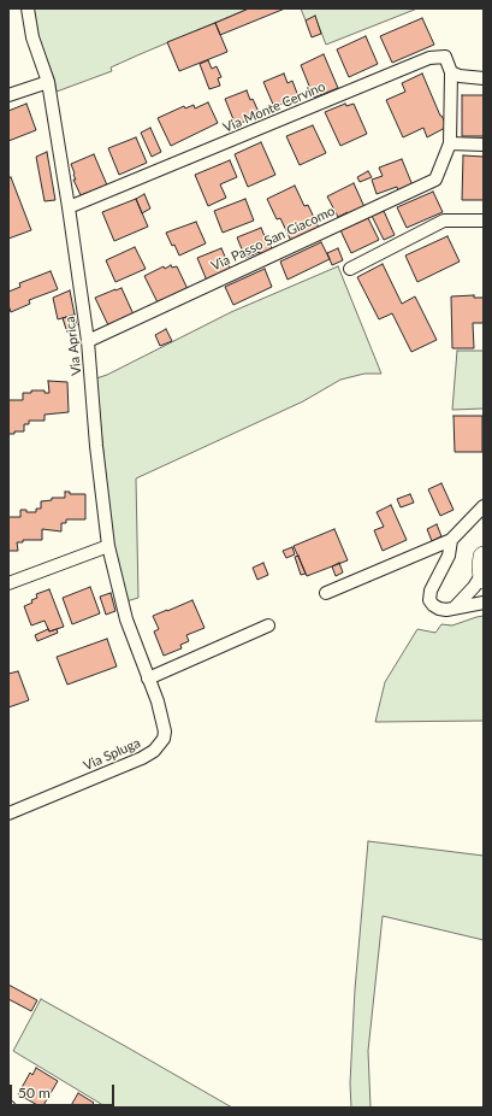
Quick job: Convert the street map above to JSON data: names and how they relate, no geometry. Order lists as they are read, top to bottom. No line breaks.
{"streets":{"street":["Via Monte Cervino","Via Passo San Giacomo","Via Aprica","Via Spluga"]},"crossings":[["Via Monte Cervino","Via Passo San Giacomo"],["Via Monte Cervino","Via Aprica"],["Via Passo San Giacomo","Via Aprica"],["Via Aprica","Via Spluga"]],"scale_bar":"50 m"}
